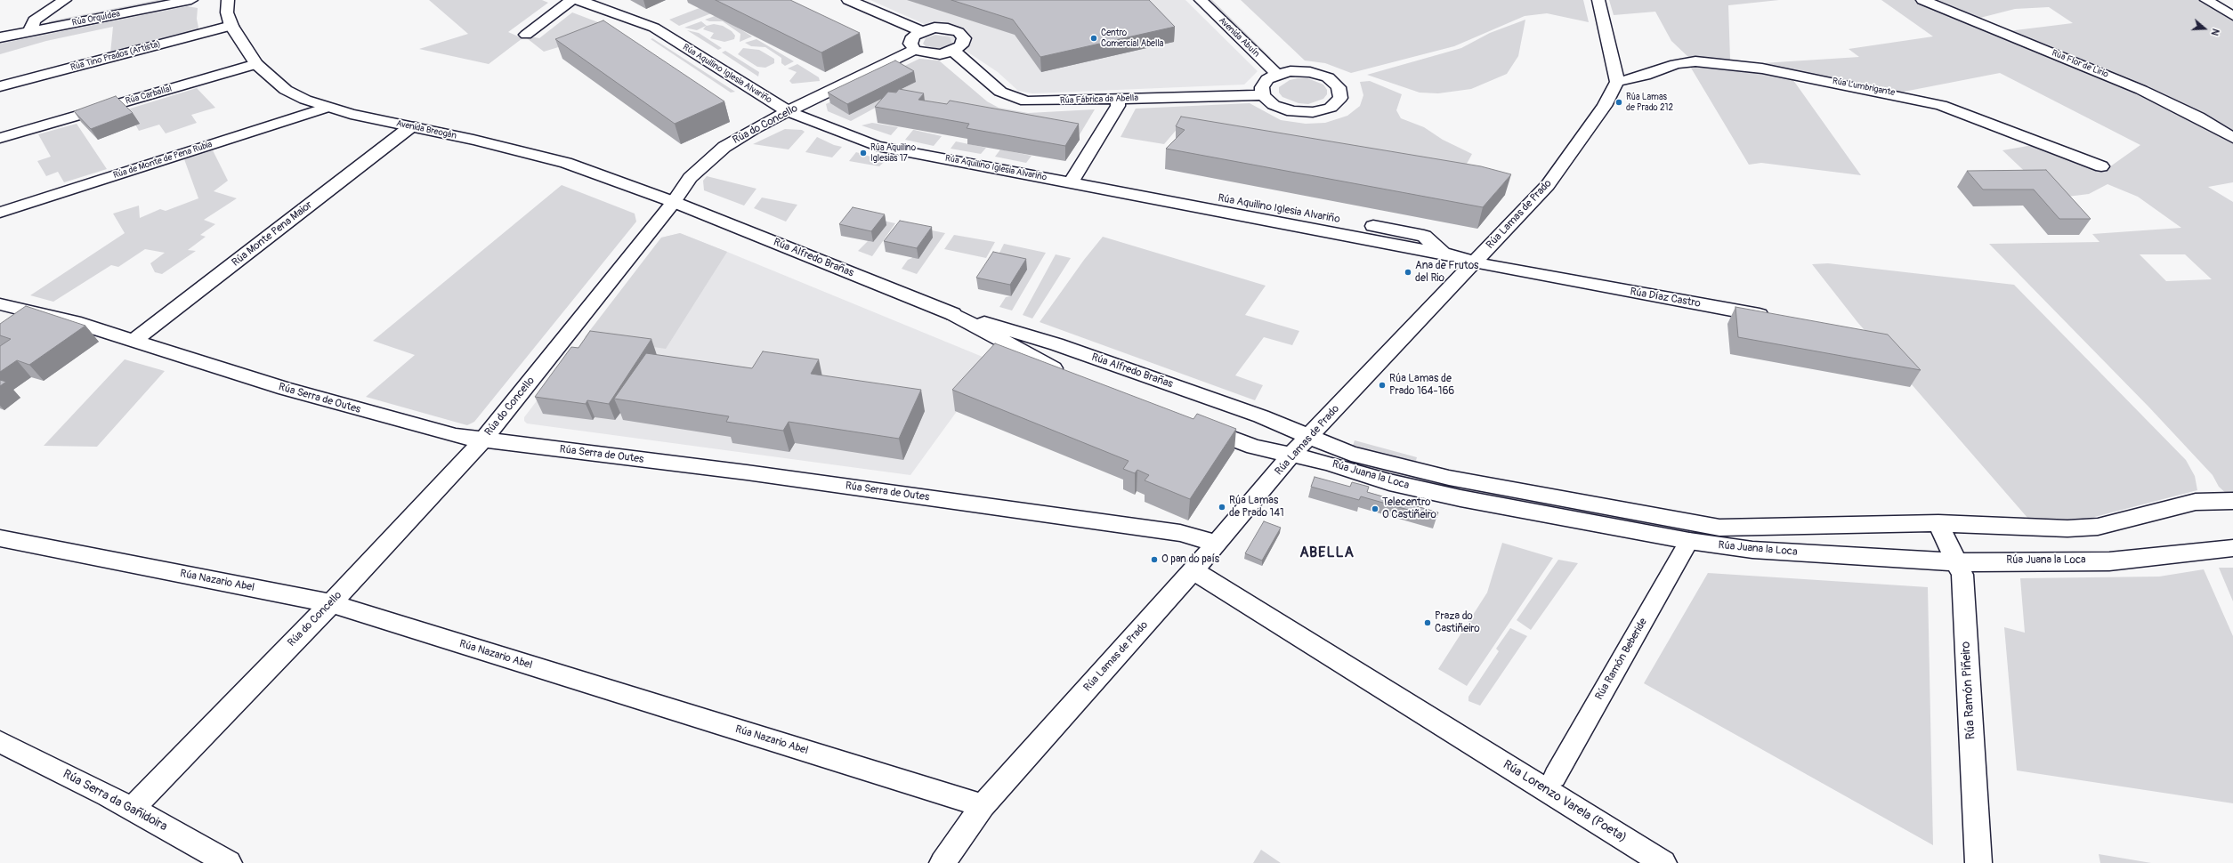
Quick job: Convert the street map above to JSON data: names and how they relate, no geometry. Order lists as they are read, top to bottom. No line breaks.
{"streets":{"street":["Rúa Orquídea","Avenida Abuín","Rúa Tino Prados (Artista)","Rúa Flor de Lirio","Rúa Aquilino Iglesia Alvariño","Rúa Lumbrigante","Rúa Carballal","Rúa Fábrica da Abella","Rúa do Concello","Avenida Breogán","Rúa de Monte de Pena Rubia","Rúa Lamas de Prado","Rúa Monte Pena Maior","Rúa Alfredo Brañas","Rúa Díaz Castro","Rúa Serra de Outes","Rúa Juana la Loca","Rúa Nazario Abel","Rúa Ramón Beberide","Rúa Ramón Piñeiro","Rúa Serra da Gañidoira","Rúa Lorenzo Varela (Poeta)"]},"crossings":[["Rúa Tino Prados (Artista)","Avenida Breogán"],["Rúa Aquilino Iglesia Alvariño","Rúa do Concello"],["Rúa Aquilino Iglesia Alvariño","Rúa Lamas de Prado"],["Rúa Aquilino Iglesia Alvariño","Rúa Díaz Castro"],["Rúa Lumbrigante","Rúa Lamas de Prado"],["Rúa Carballal","Avenida Breogán"],["Rúa do Concello","Avenida Breogán"],["Rúa do Concello","Rúa Alfredo Brañas"],["Rúa do Concello","Rúa Serra de Outes"],["Rúa do Concello","Rúa Nazario Abel"],["Rúa do Concello","Rúa Serra da Gañidoira"],["Avenida Breogán","Rúa de Monte de Pena Rubia"],["Avenida Breogán","Rúa Monte Pena Maior"],["Avenida Breogán","Rúa Alfredo Brañas"],["Rúa Lamas de Prado","Rúa Alfredo Brañas"],["Rúa Lamas de Prado","Rúa Díaz Castro"],["Rúa Lamas de Prado","Rúa Serra de Outes"],["Rúa Lamas de Prado","Rúa Juana la Loca"],["Rúa Lamas de Prado","Rúa Nazario Abel"],["Rúa Lamas de Prado","Rúa Lorenzo Varela (Poeta)"],["Rúa Monte Pena Maior","Rúa Serra de Outes"],["Rúa Alfredo Brañas","Rúa Juana la Loca"],["Rúa Juana la Loca","Rúa Ramón Beberide"],["Rúa Juana la Loca","Rúa Ramón Piñeiro"]],"districts":["ABELLA"],"places":["Centro Comercial Abella","Rúa Lamas de Prado 212","Rúa Aquilino Iglesias 17","Ana de Frutos del Rio","Rúa Lamas de Prado 164-166","Rúa Lamas de Prado 141","Telecentro O Castiñeiro","O pan do país","Praza do Castiñeiro"],"north":"right"}
